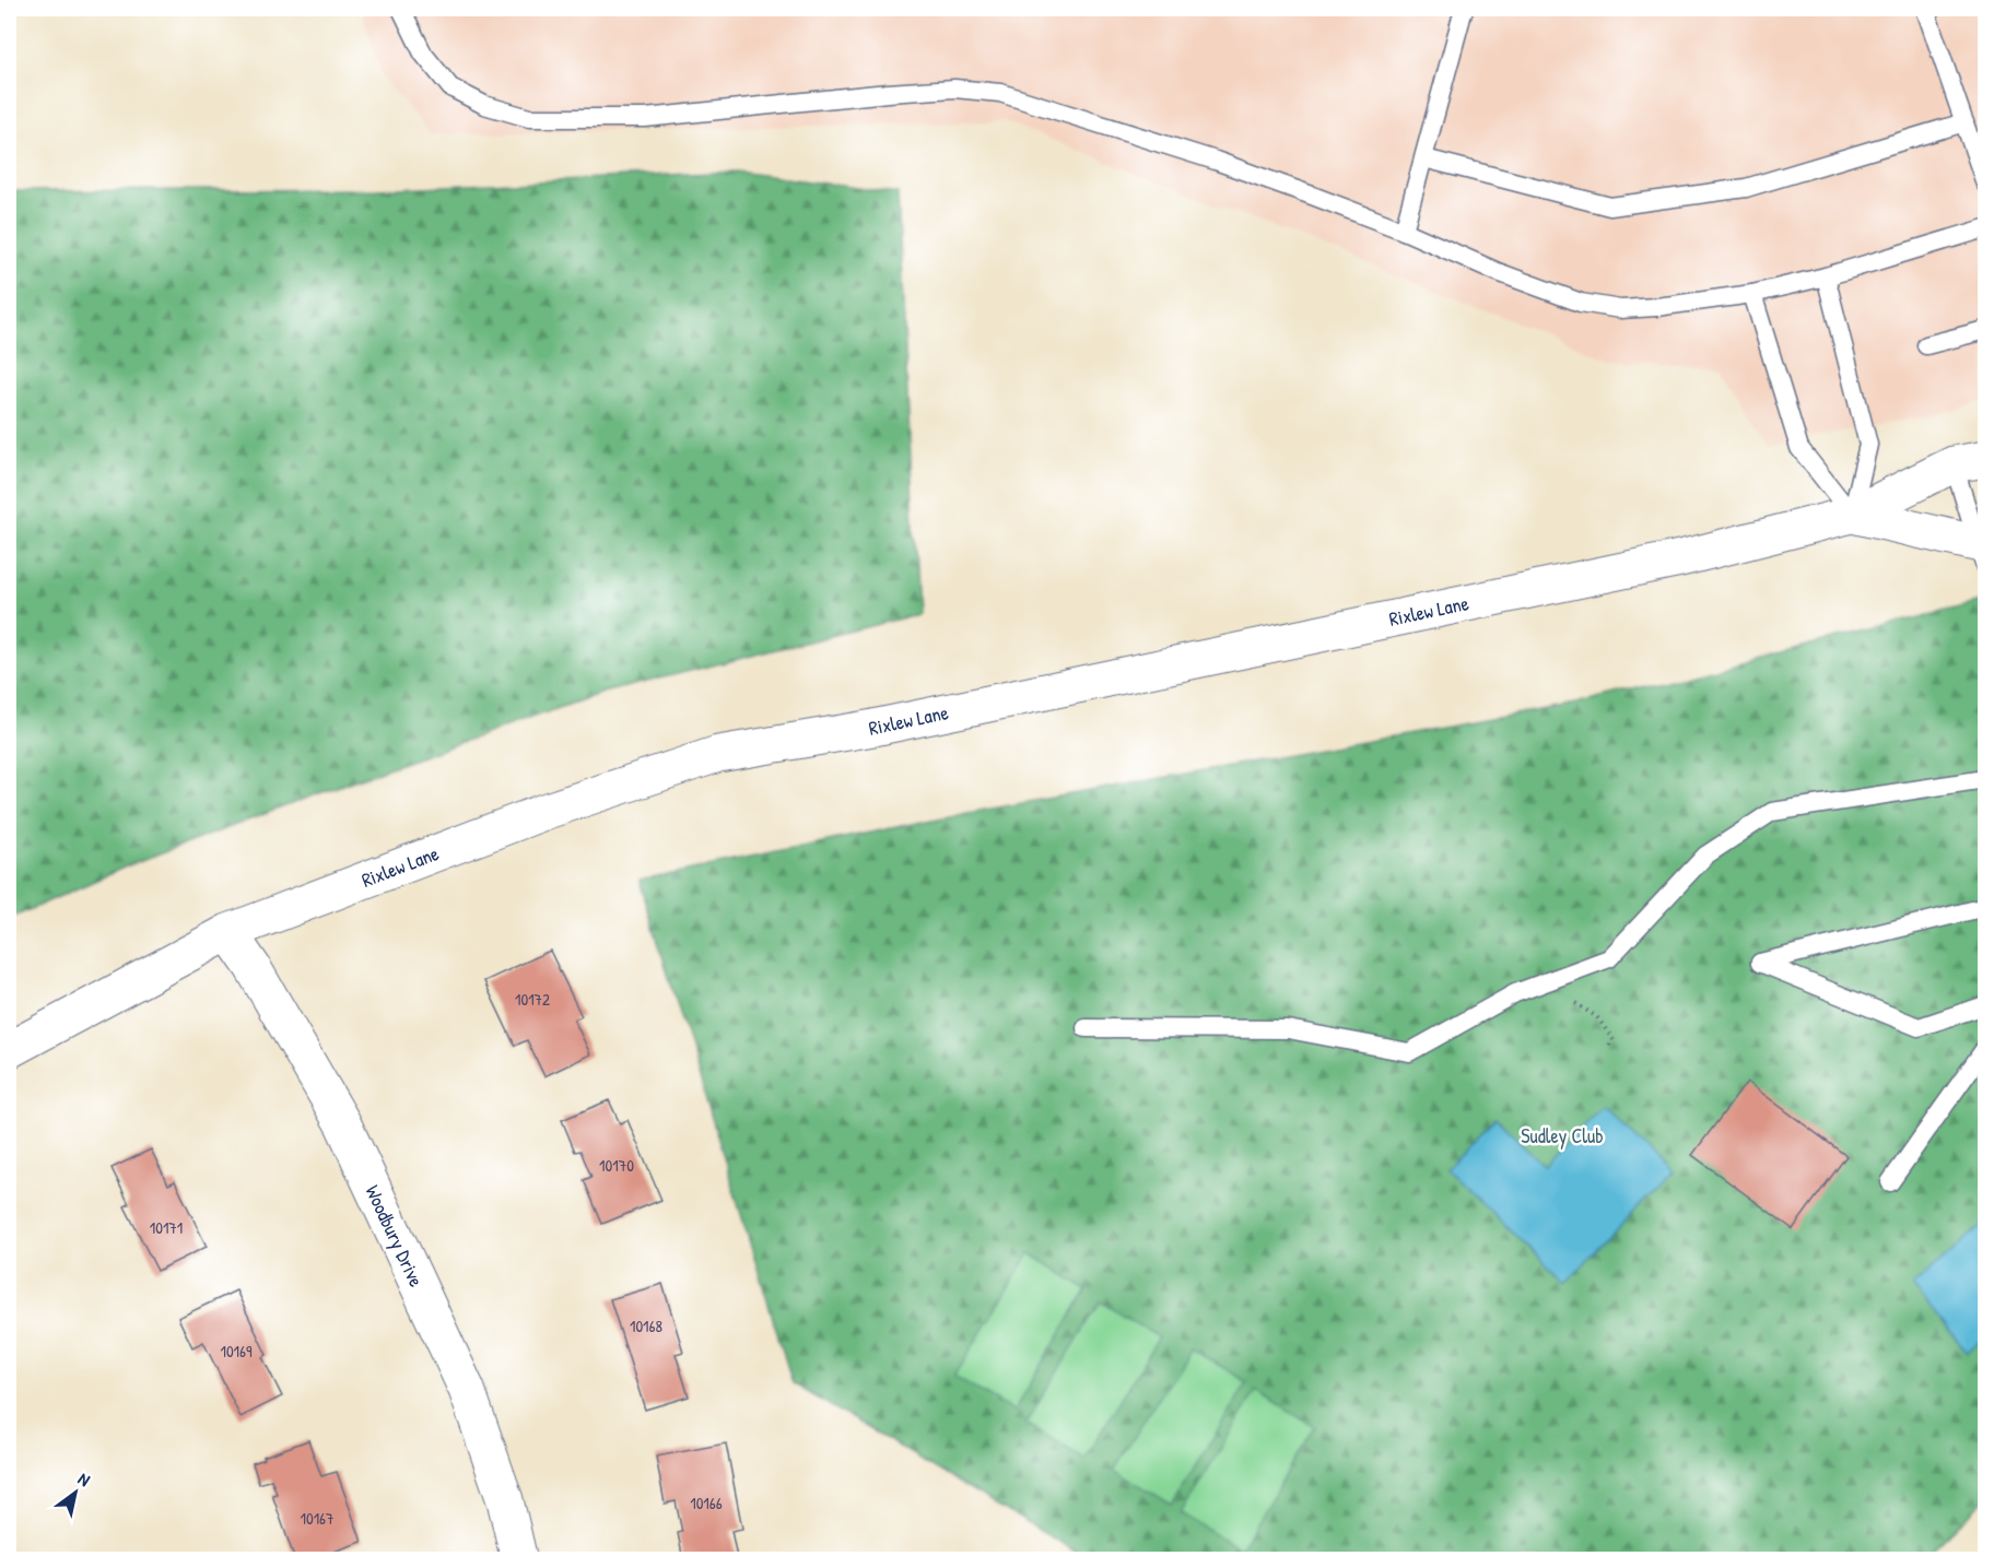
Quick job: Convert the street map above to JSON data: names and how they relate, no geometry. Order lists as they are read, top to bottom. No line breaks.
{"streets":{"street":["Rixlew Lane","Woodbury Drive"]},"crossings":[["Rixlew Lane","Woodbury Drive"]],"parks":["Sudley Club"],"house_numbers":["10172","10170","10171","10168","10169","10166","10167"],"north":"top right"}
